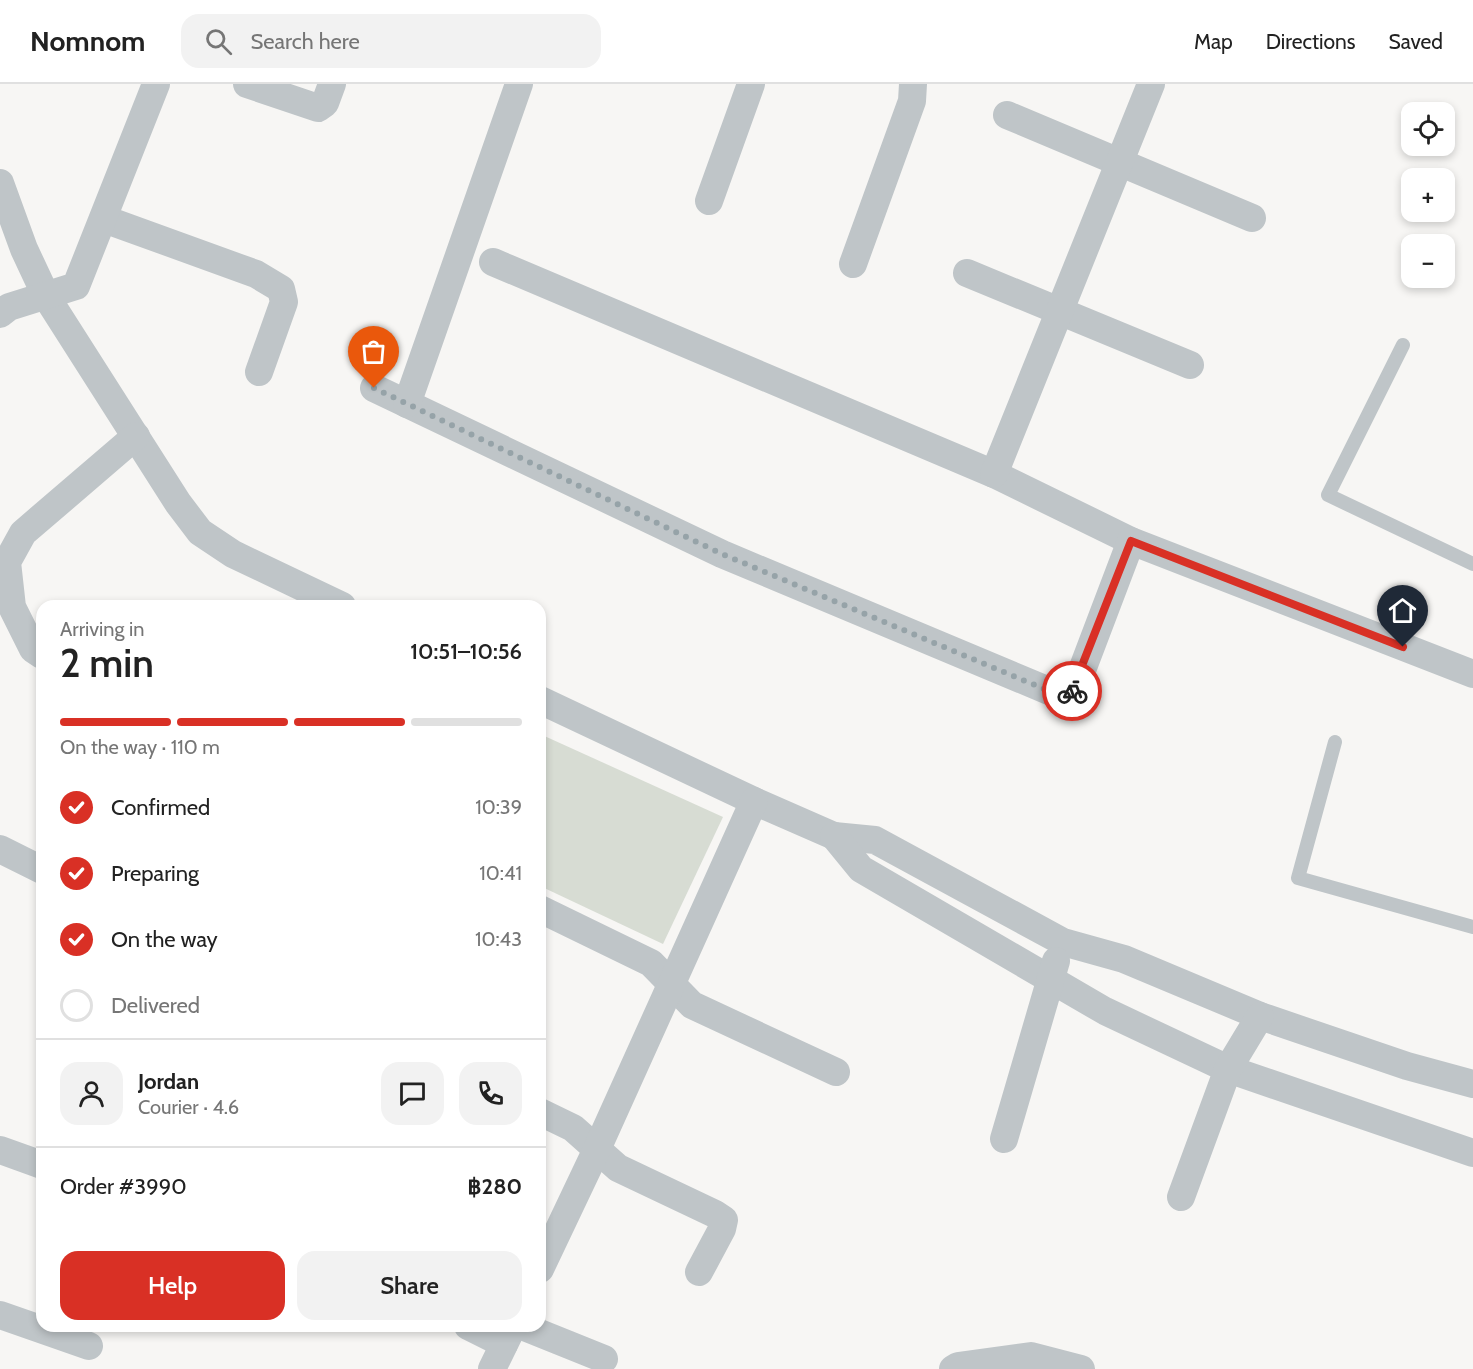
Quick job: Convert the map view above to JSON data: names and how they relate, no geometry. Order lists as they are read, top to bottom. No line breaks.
{"page":{"header":"Nomnom","search":"Search here","nav":["Map","Directions","Saved"],"map_buttons":["+","−"],"heading":["2 min","Arriving in","10:51–10:56"],"panel":["Jordan","Courier · 4.6","Order #3990","฿280"],"bar":"On the way · 110 m","list":[["Confirmed","10:39"],["Preparing","10:41"],["On the way","10:43"],"Delivered"],"buttons":["Help","Share"]}}
